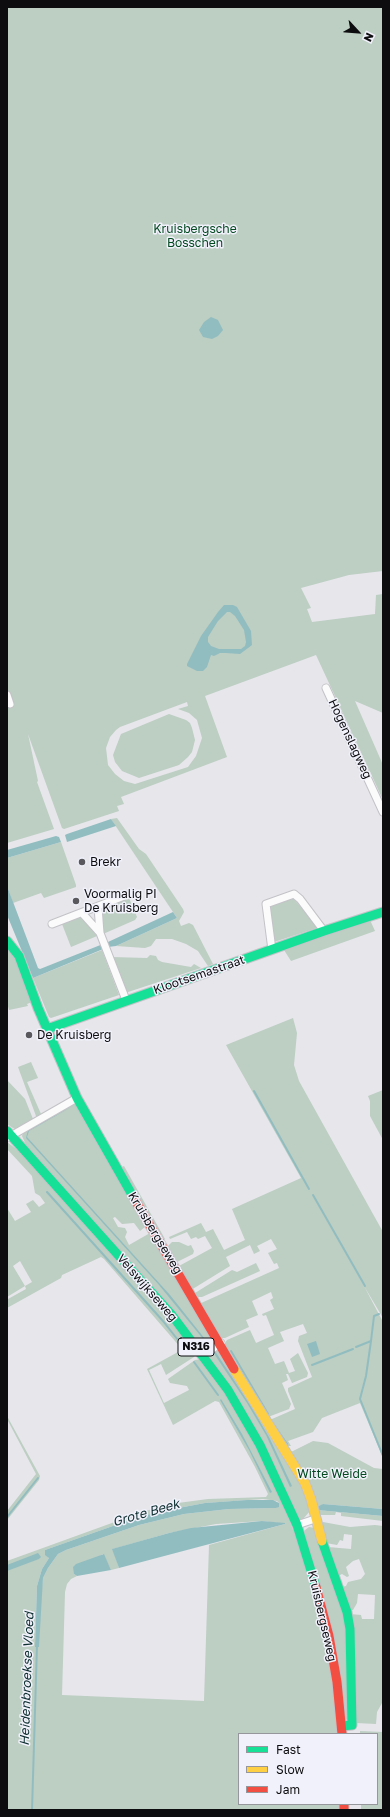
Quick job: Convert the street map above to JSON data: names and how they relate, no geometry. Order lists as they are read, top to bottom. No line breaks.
{"streets":{"street":["Hogenslagweg","Klootsemastraat","Kruisbergseweg","Velswijkseweg","N316"]},"crossings":[["Klootsemastraat","Kruisbergseweg"],["Kruisbergseweg","Velswijkseweg"]],"water":["Grote Beek","Heidenbroekse Vloed"],"parks":["Kruisbergsche Bosschen","Witte Weide"],"places":["Brekr","Voormalig PI De Kruisberg","De Kruisberg"],"legend":["Fast","Slow","Jam"],"north":"bottom right"}
